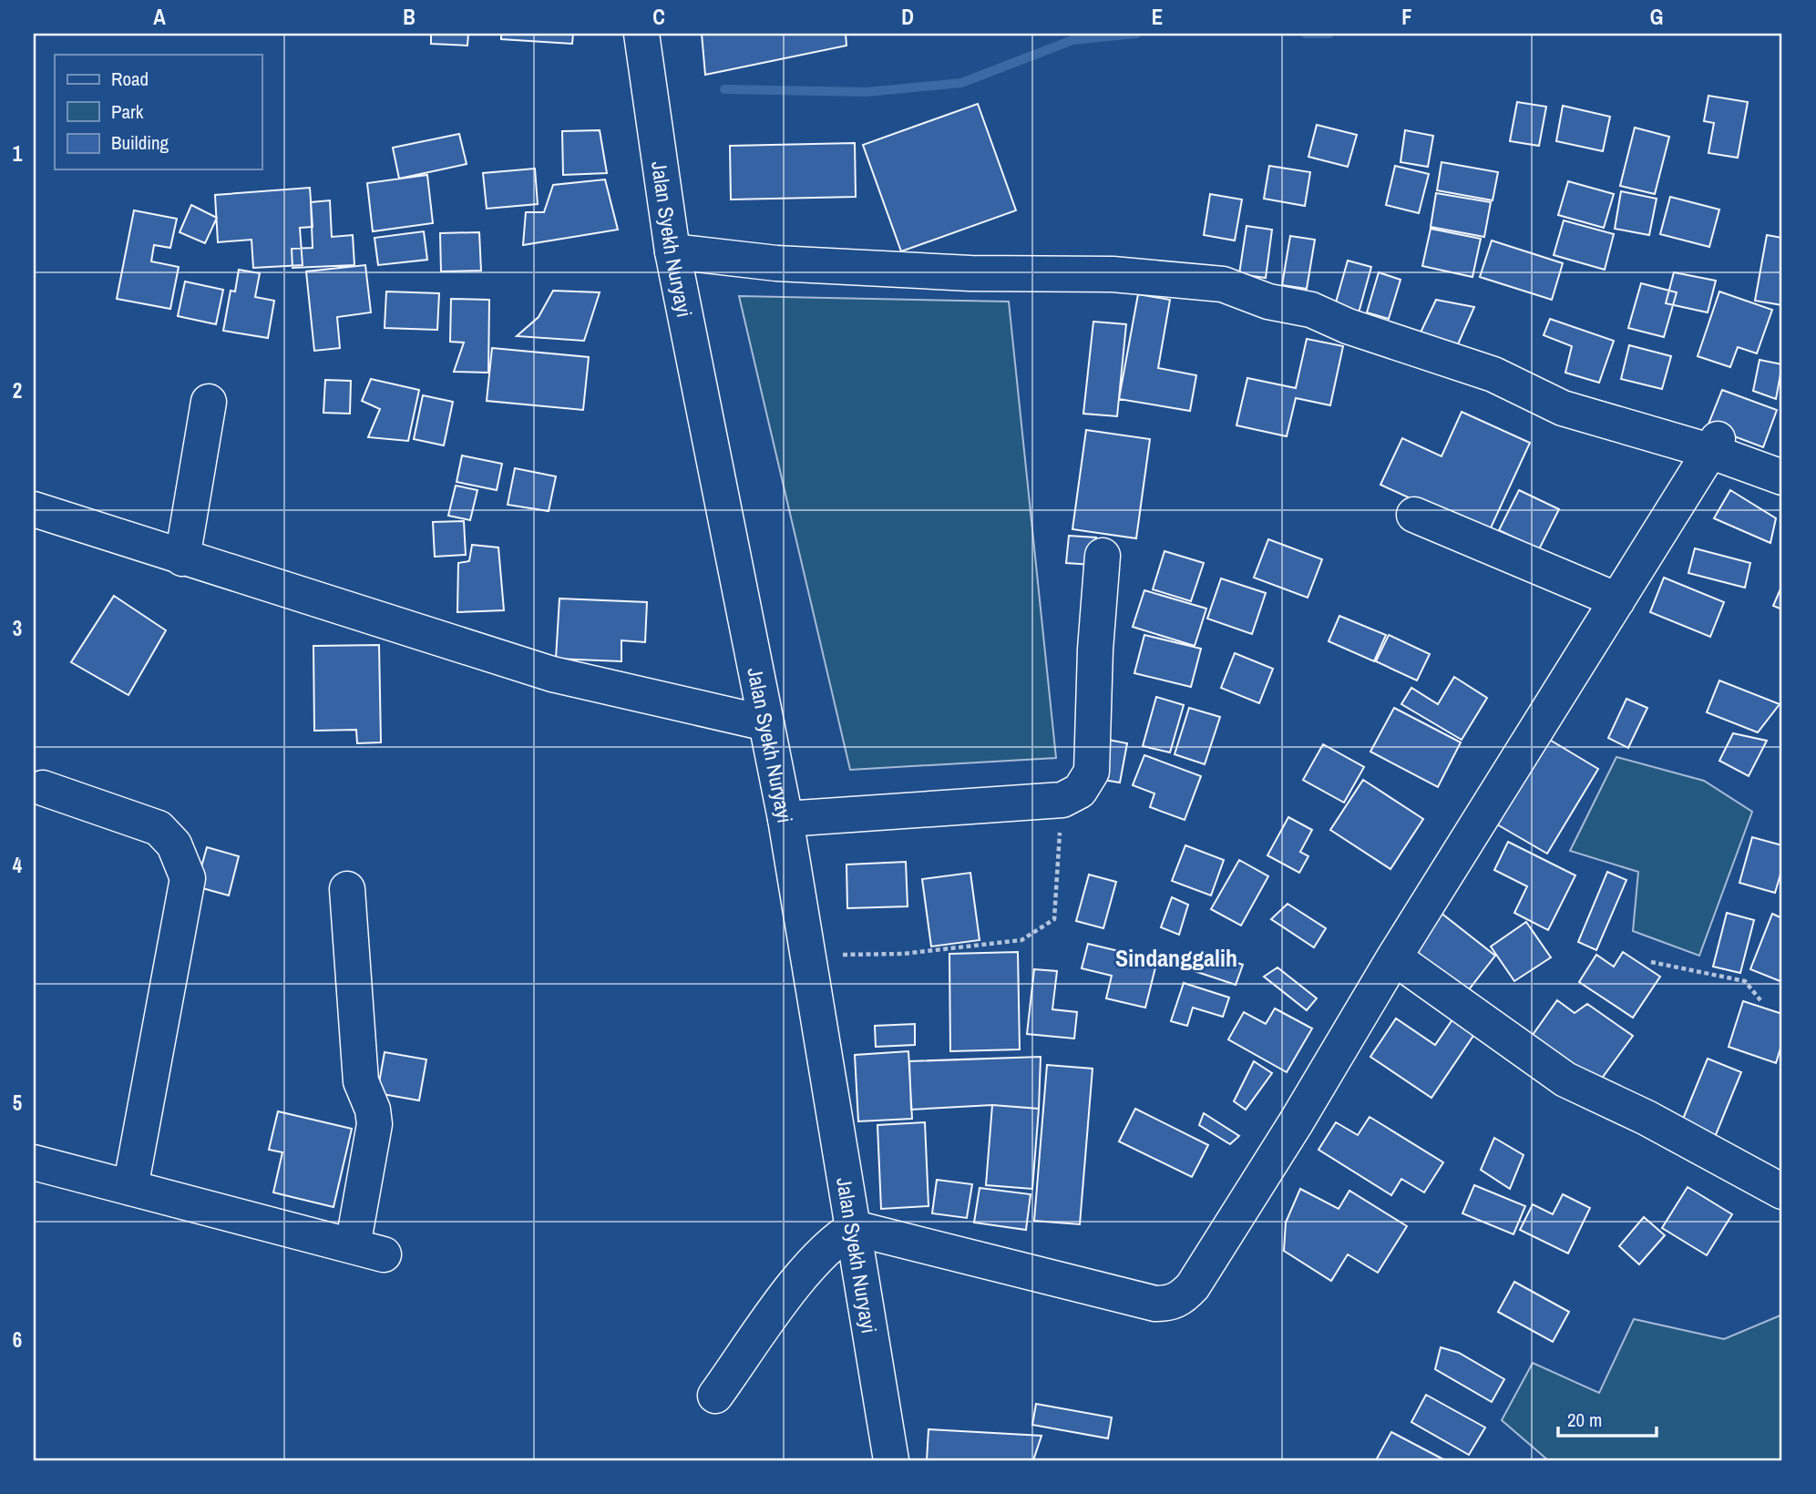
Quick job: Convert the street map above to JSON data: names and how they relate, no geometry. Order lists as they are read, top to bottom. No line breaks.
{"streets":{"street":["Jalan Syekh Nuryayi"]},"districts":["Sindanggalih"],"legend":["Road","Park","Building"],"scale_bar":"20 m","grid":{"columns":["A","B","C","D","E","F","G"],"rows":["1","2","3","4","5","6"]}}
